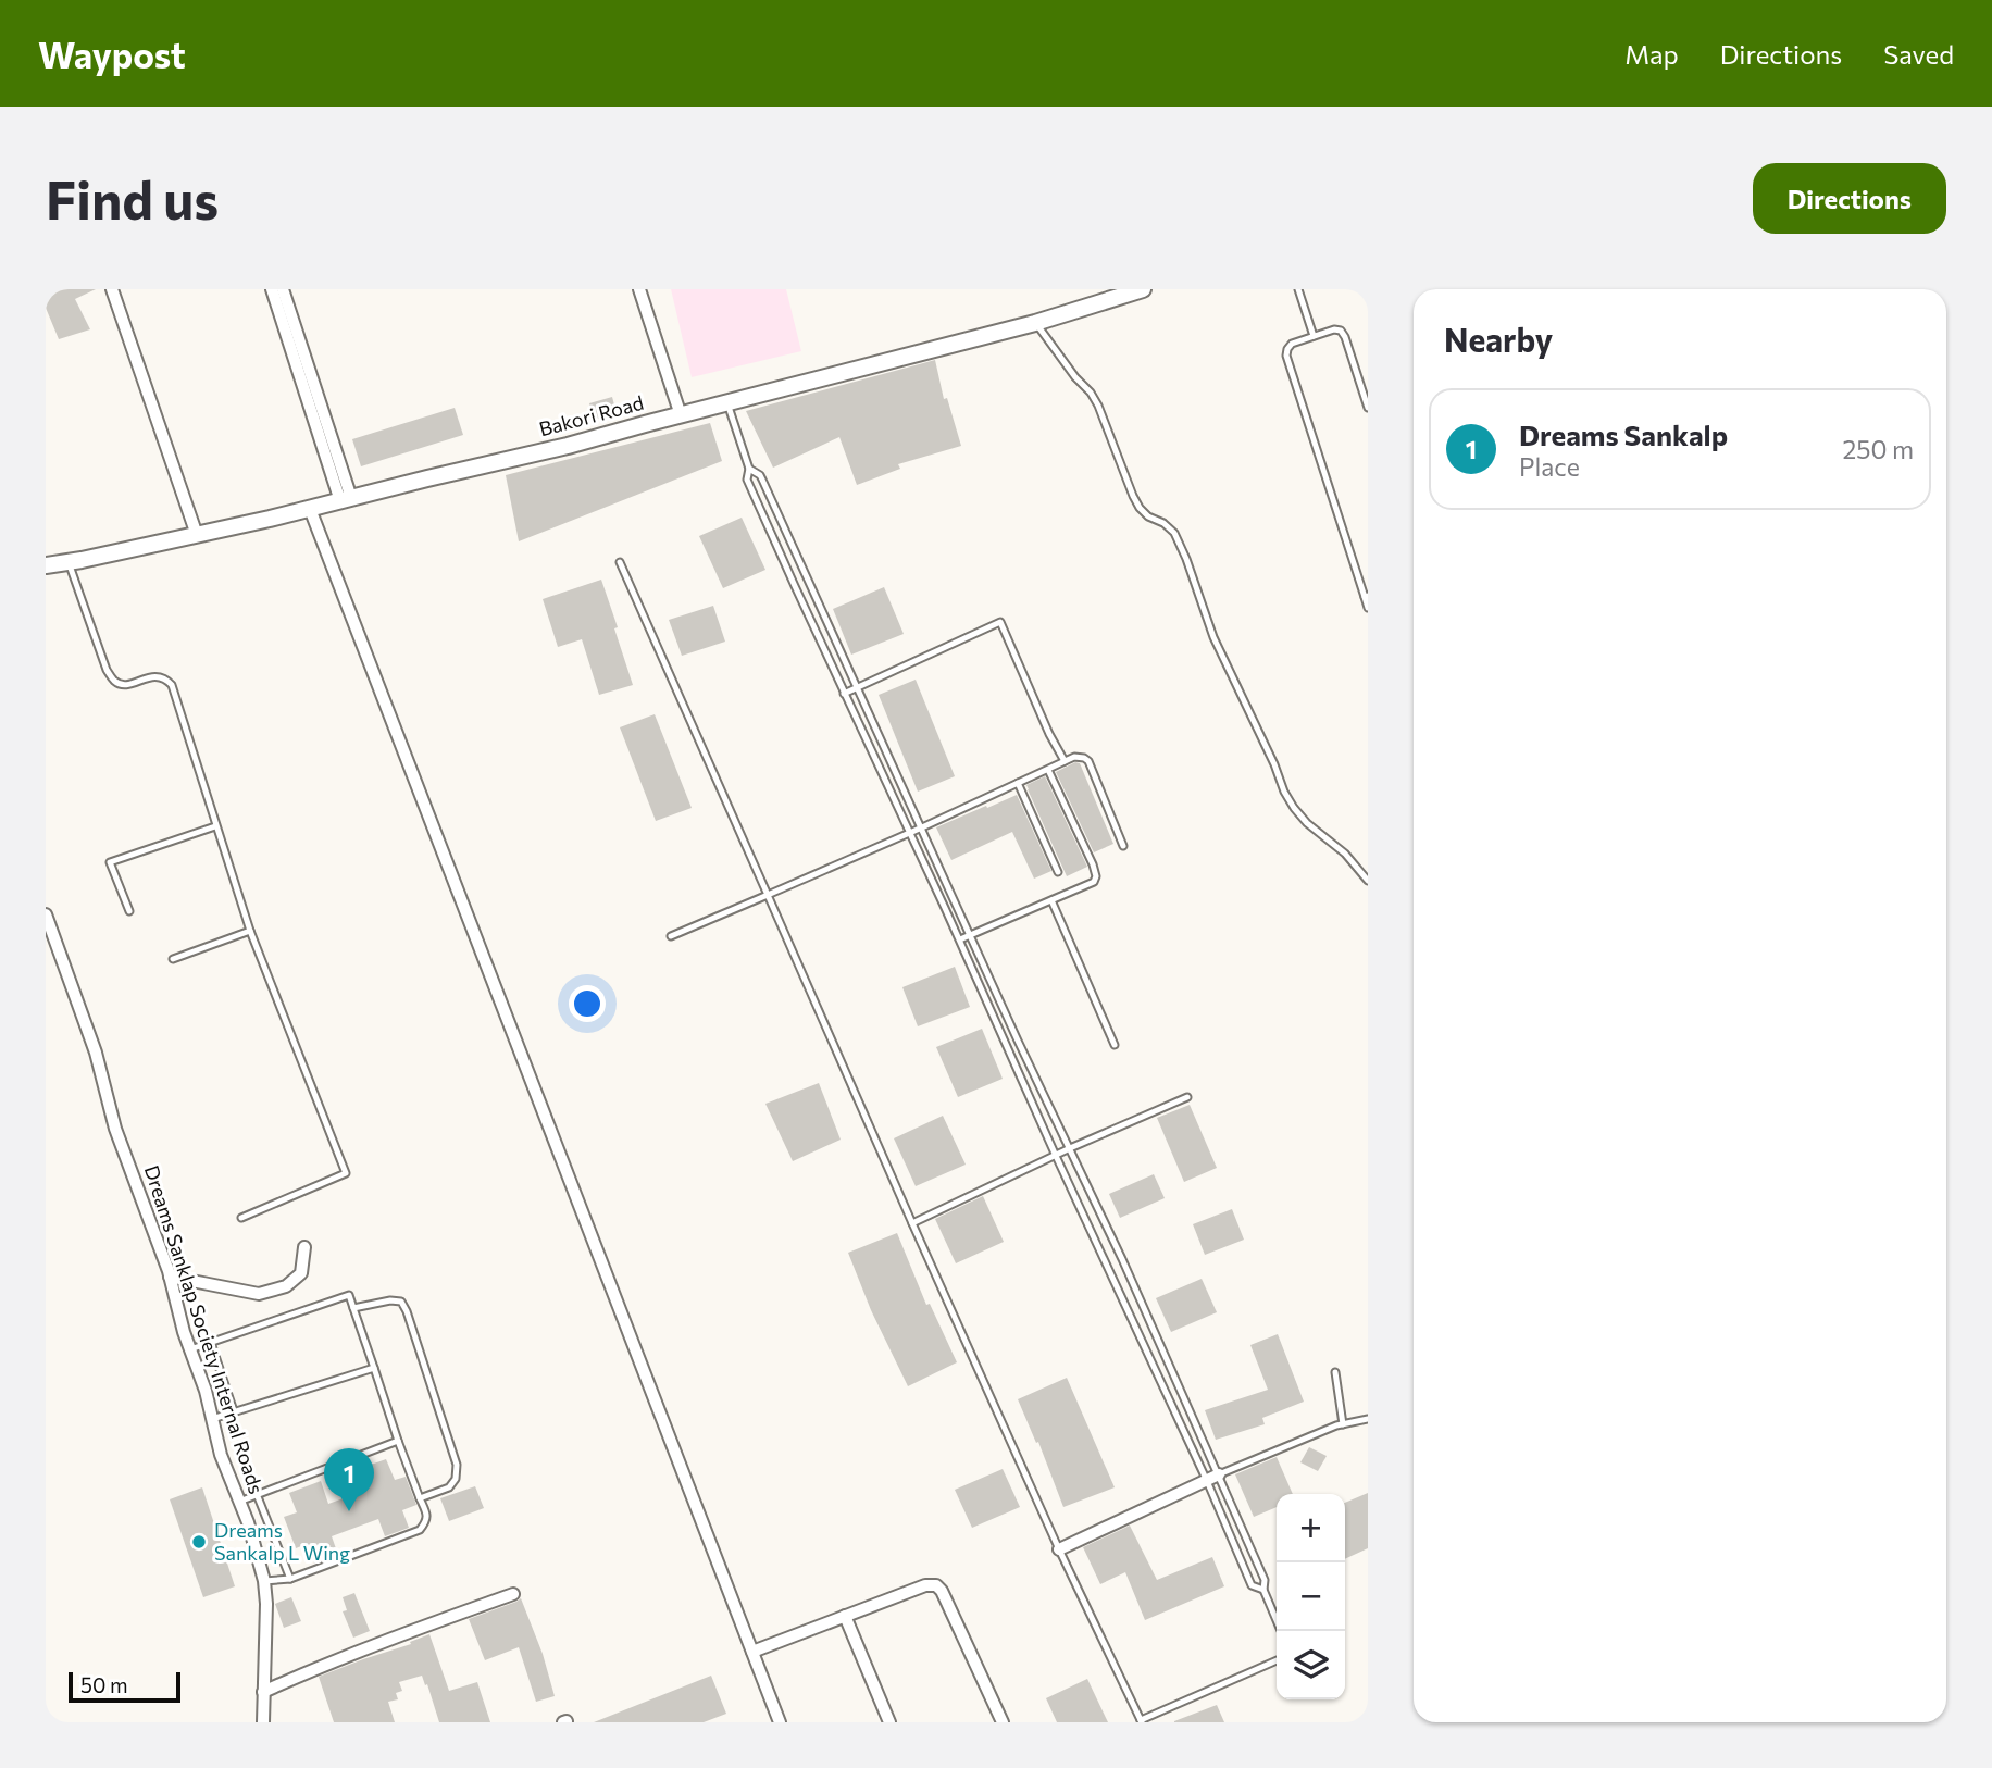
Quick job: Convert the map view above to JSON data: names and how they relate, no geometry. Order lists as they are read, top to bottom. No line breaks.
{"streets":{"street":["Bakori Road","Dreams Sanklap Society Internal Roads"]},"places":["Dreams Sankalp L Wing"],"scale_bar":"50 m","page":{"header":"Waypost","nav":["Map","Directions","Saved"],"buttons":"Directions","title":"Find us","heading":"Nearby","list":[{"mark":"1","name":"Dreams Sankalp","note":"Place","value":"250 m"}],"pins":"1","map_buttons":["+","−"],"scale":"50 m"}}
